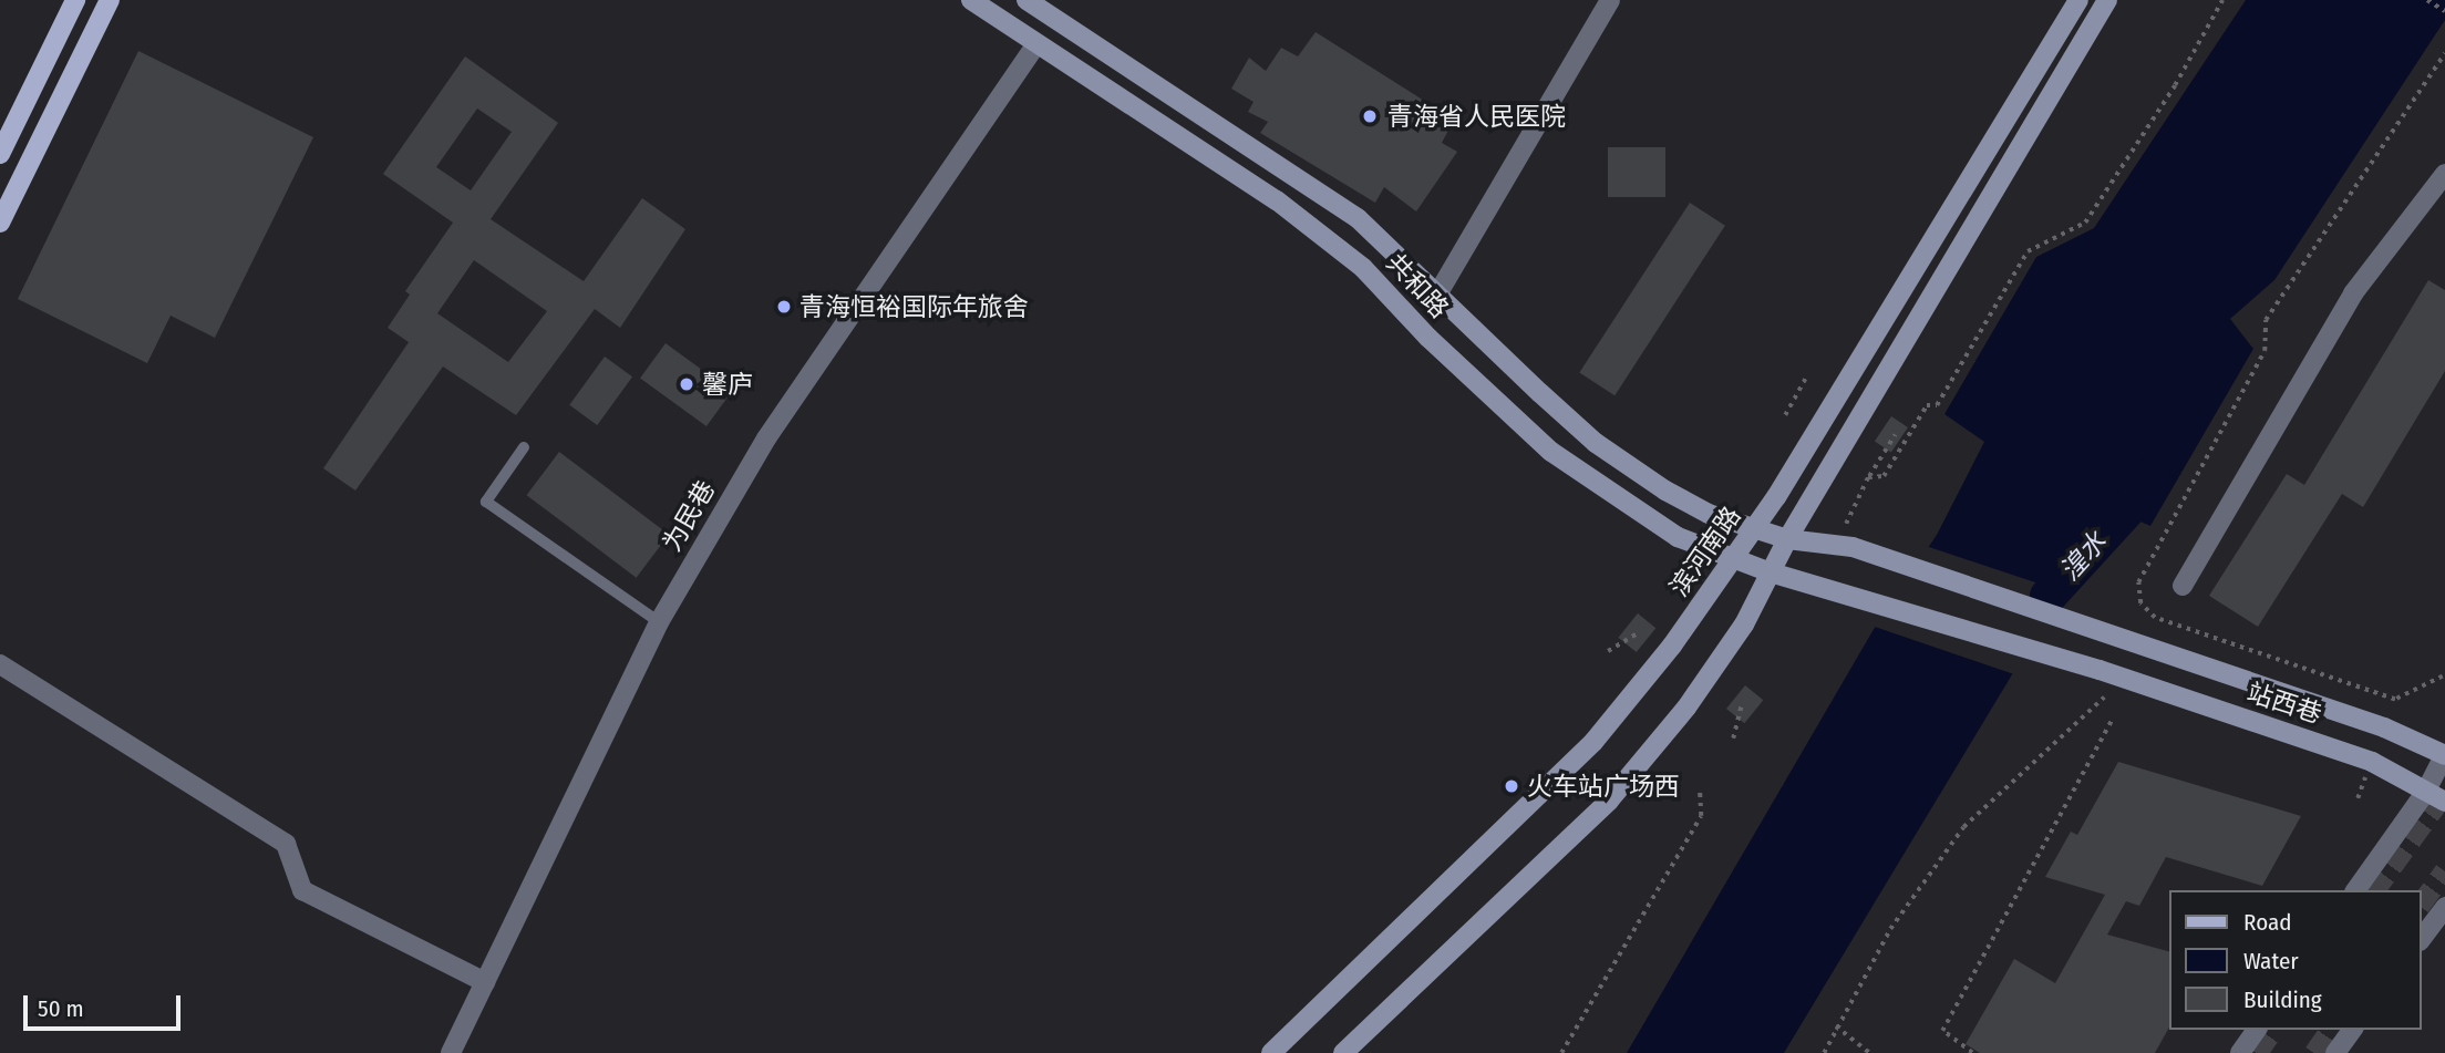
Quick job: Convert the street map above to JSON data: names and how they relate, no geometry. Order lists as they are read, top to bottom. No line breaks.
{"streets":{"main road":["共和路","滨河南路","站西巷"],"street":["为民巷"]},"crossings":[["共和路","为民巷"],["共和路","滨河南路"],["共和路","站西巷"]],"water":["湟水"],"places":["青海省人民医院","青海恒裕国际年旅舍","馨庐","火车站广场西"],"legend":["Road","Water","Building"],"scale_bar":"50 m"}
